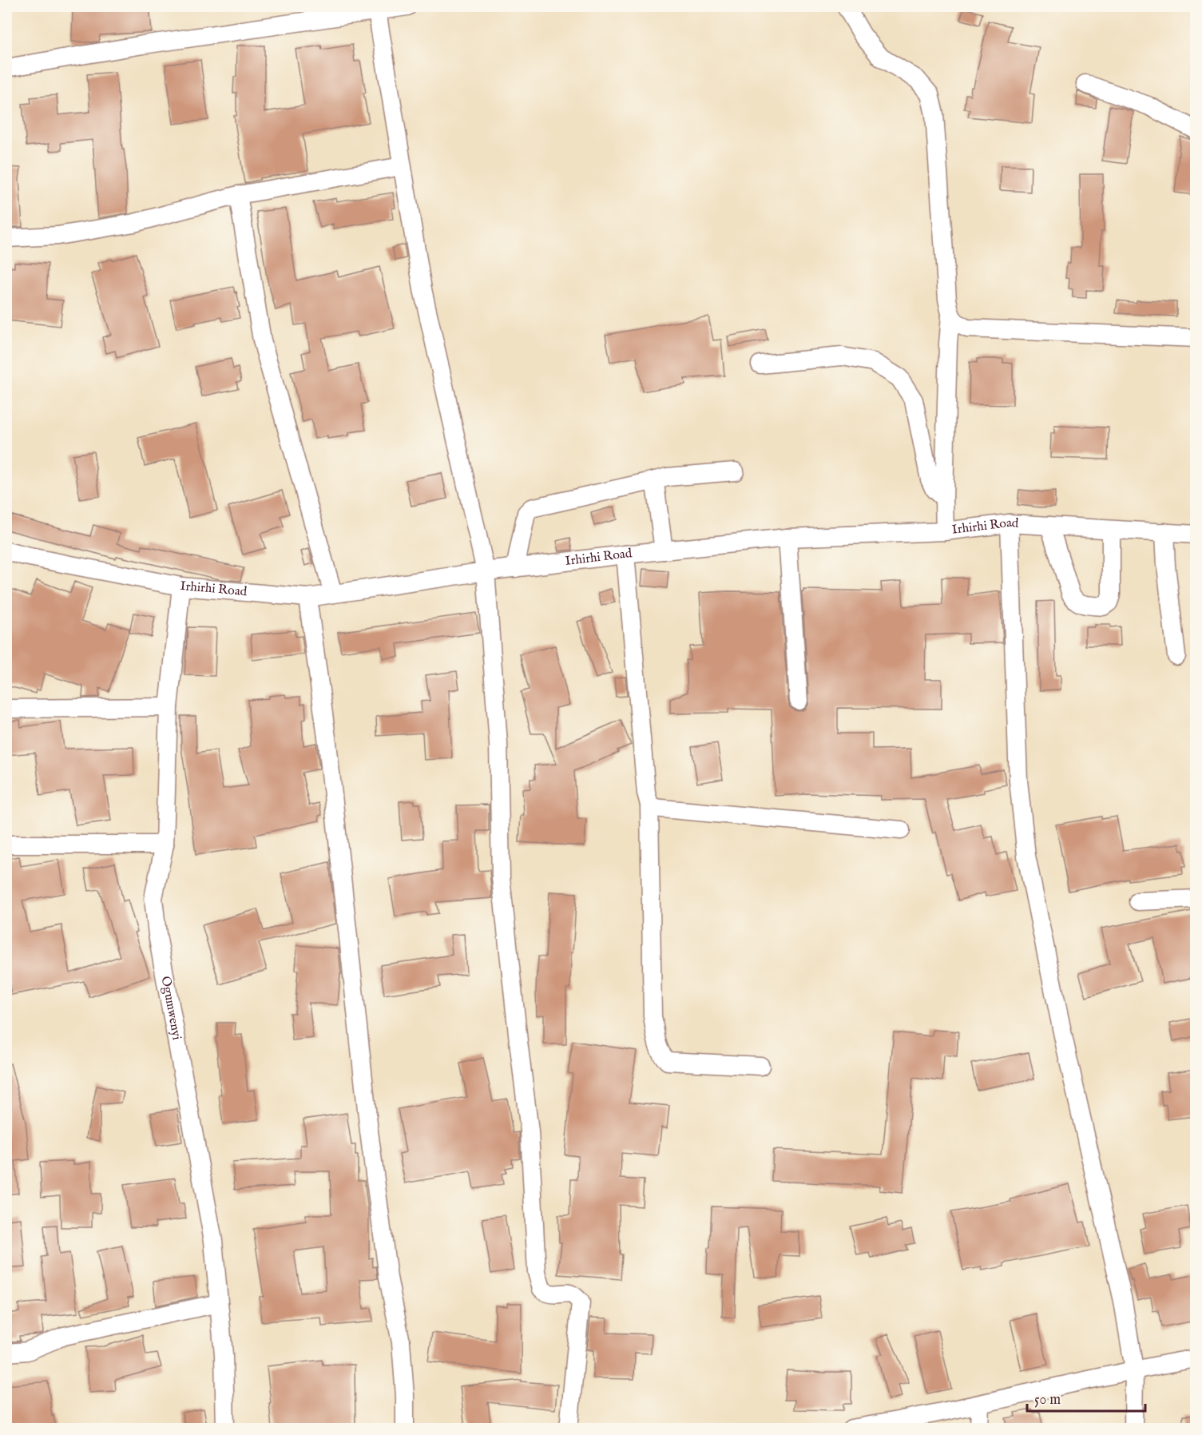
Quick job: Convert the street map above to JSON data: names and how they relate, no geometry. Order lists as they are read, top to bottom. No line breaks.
{"streets":{"street":["Irhirhi Road","Ogumwenyi"]},"crossings":[["Irhirhi Road","Ogumwenyi"]],"scale_bar":"50 m"}
